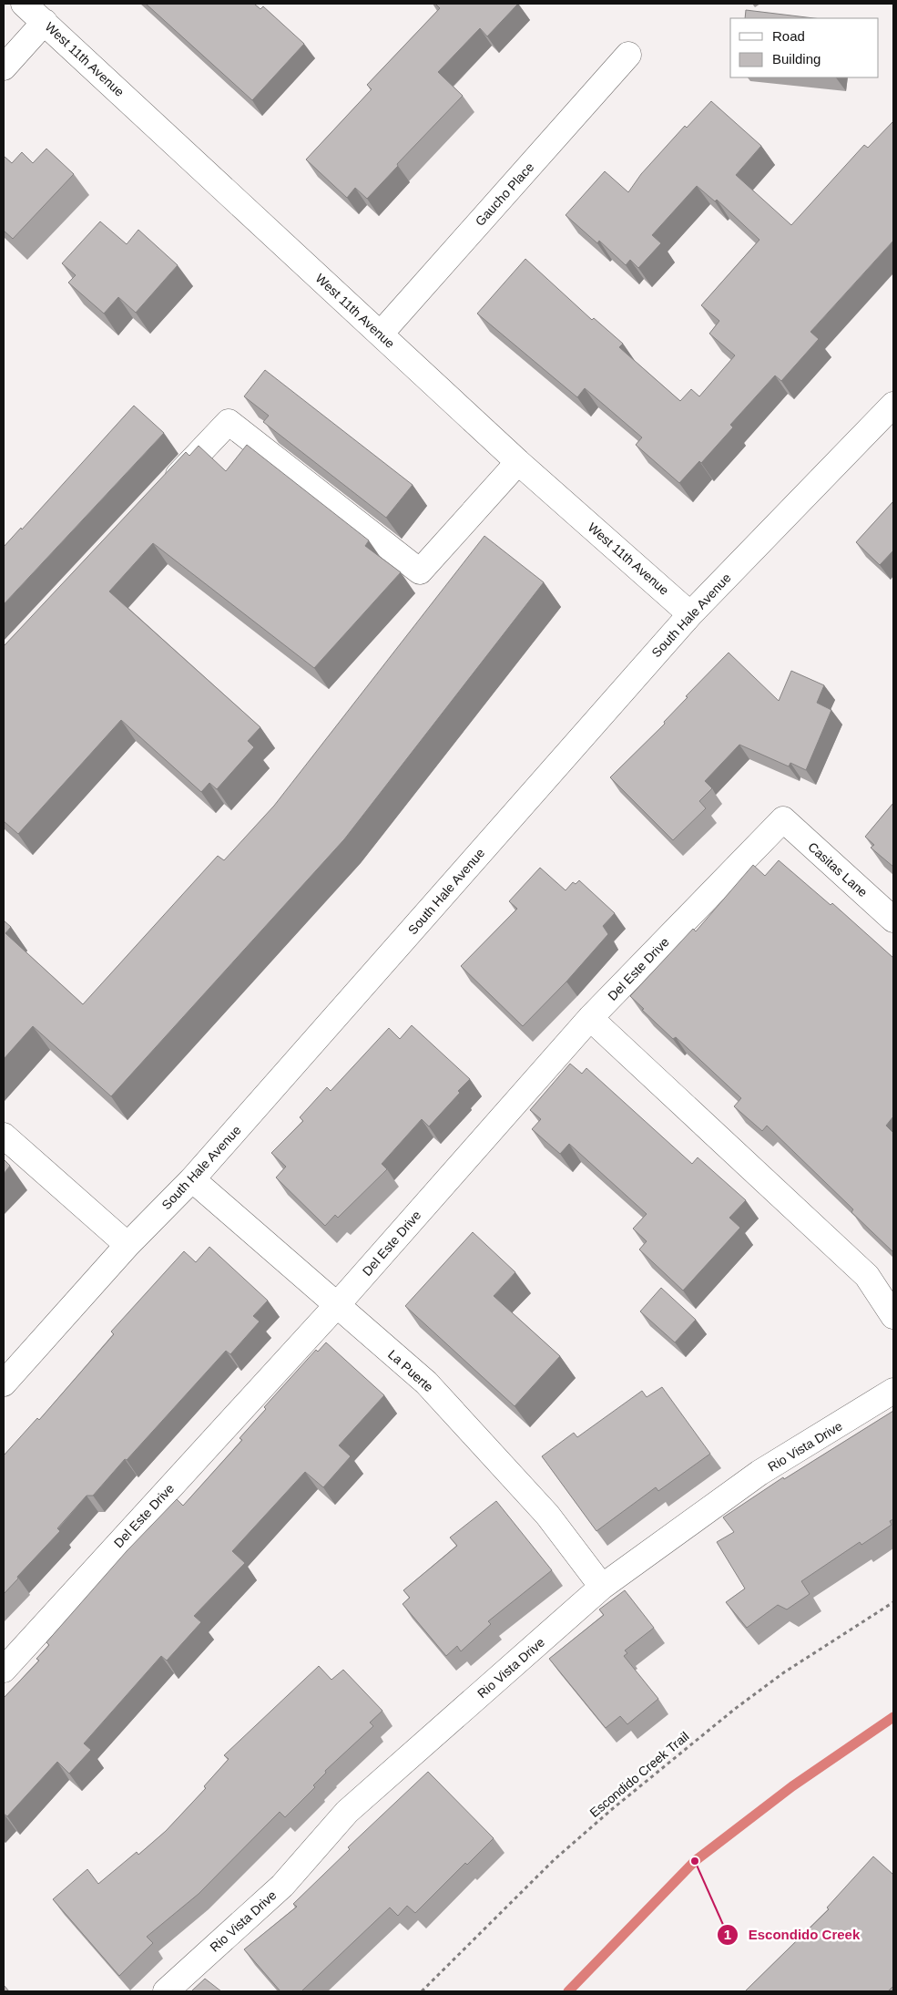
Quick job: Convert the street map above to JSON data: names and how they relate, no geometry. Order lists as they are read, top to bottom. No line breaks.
{"streets":{"street":["West 11th Avenue","Gaucho Place","South Hale Avenue","Casitas Lane","Del Este Drive","La Puerte","Rio Vista Drive"],"path":["Escondido Creek Trail"]},"crossings":[["West 11th Avenue","Gaucho Place"],["West 11th Avenue","South Hale Avenue"],["South Hale Avenue","La Puerte"],["Casitas Lane","Del Este Drive"],["Del Este Drive","La Puerte"],["La Puerte","Rio Vista Drive"]],"places":["Escondido Creek"],"legend":["Road","Building"]}
